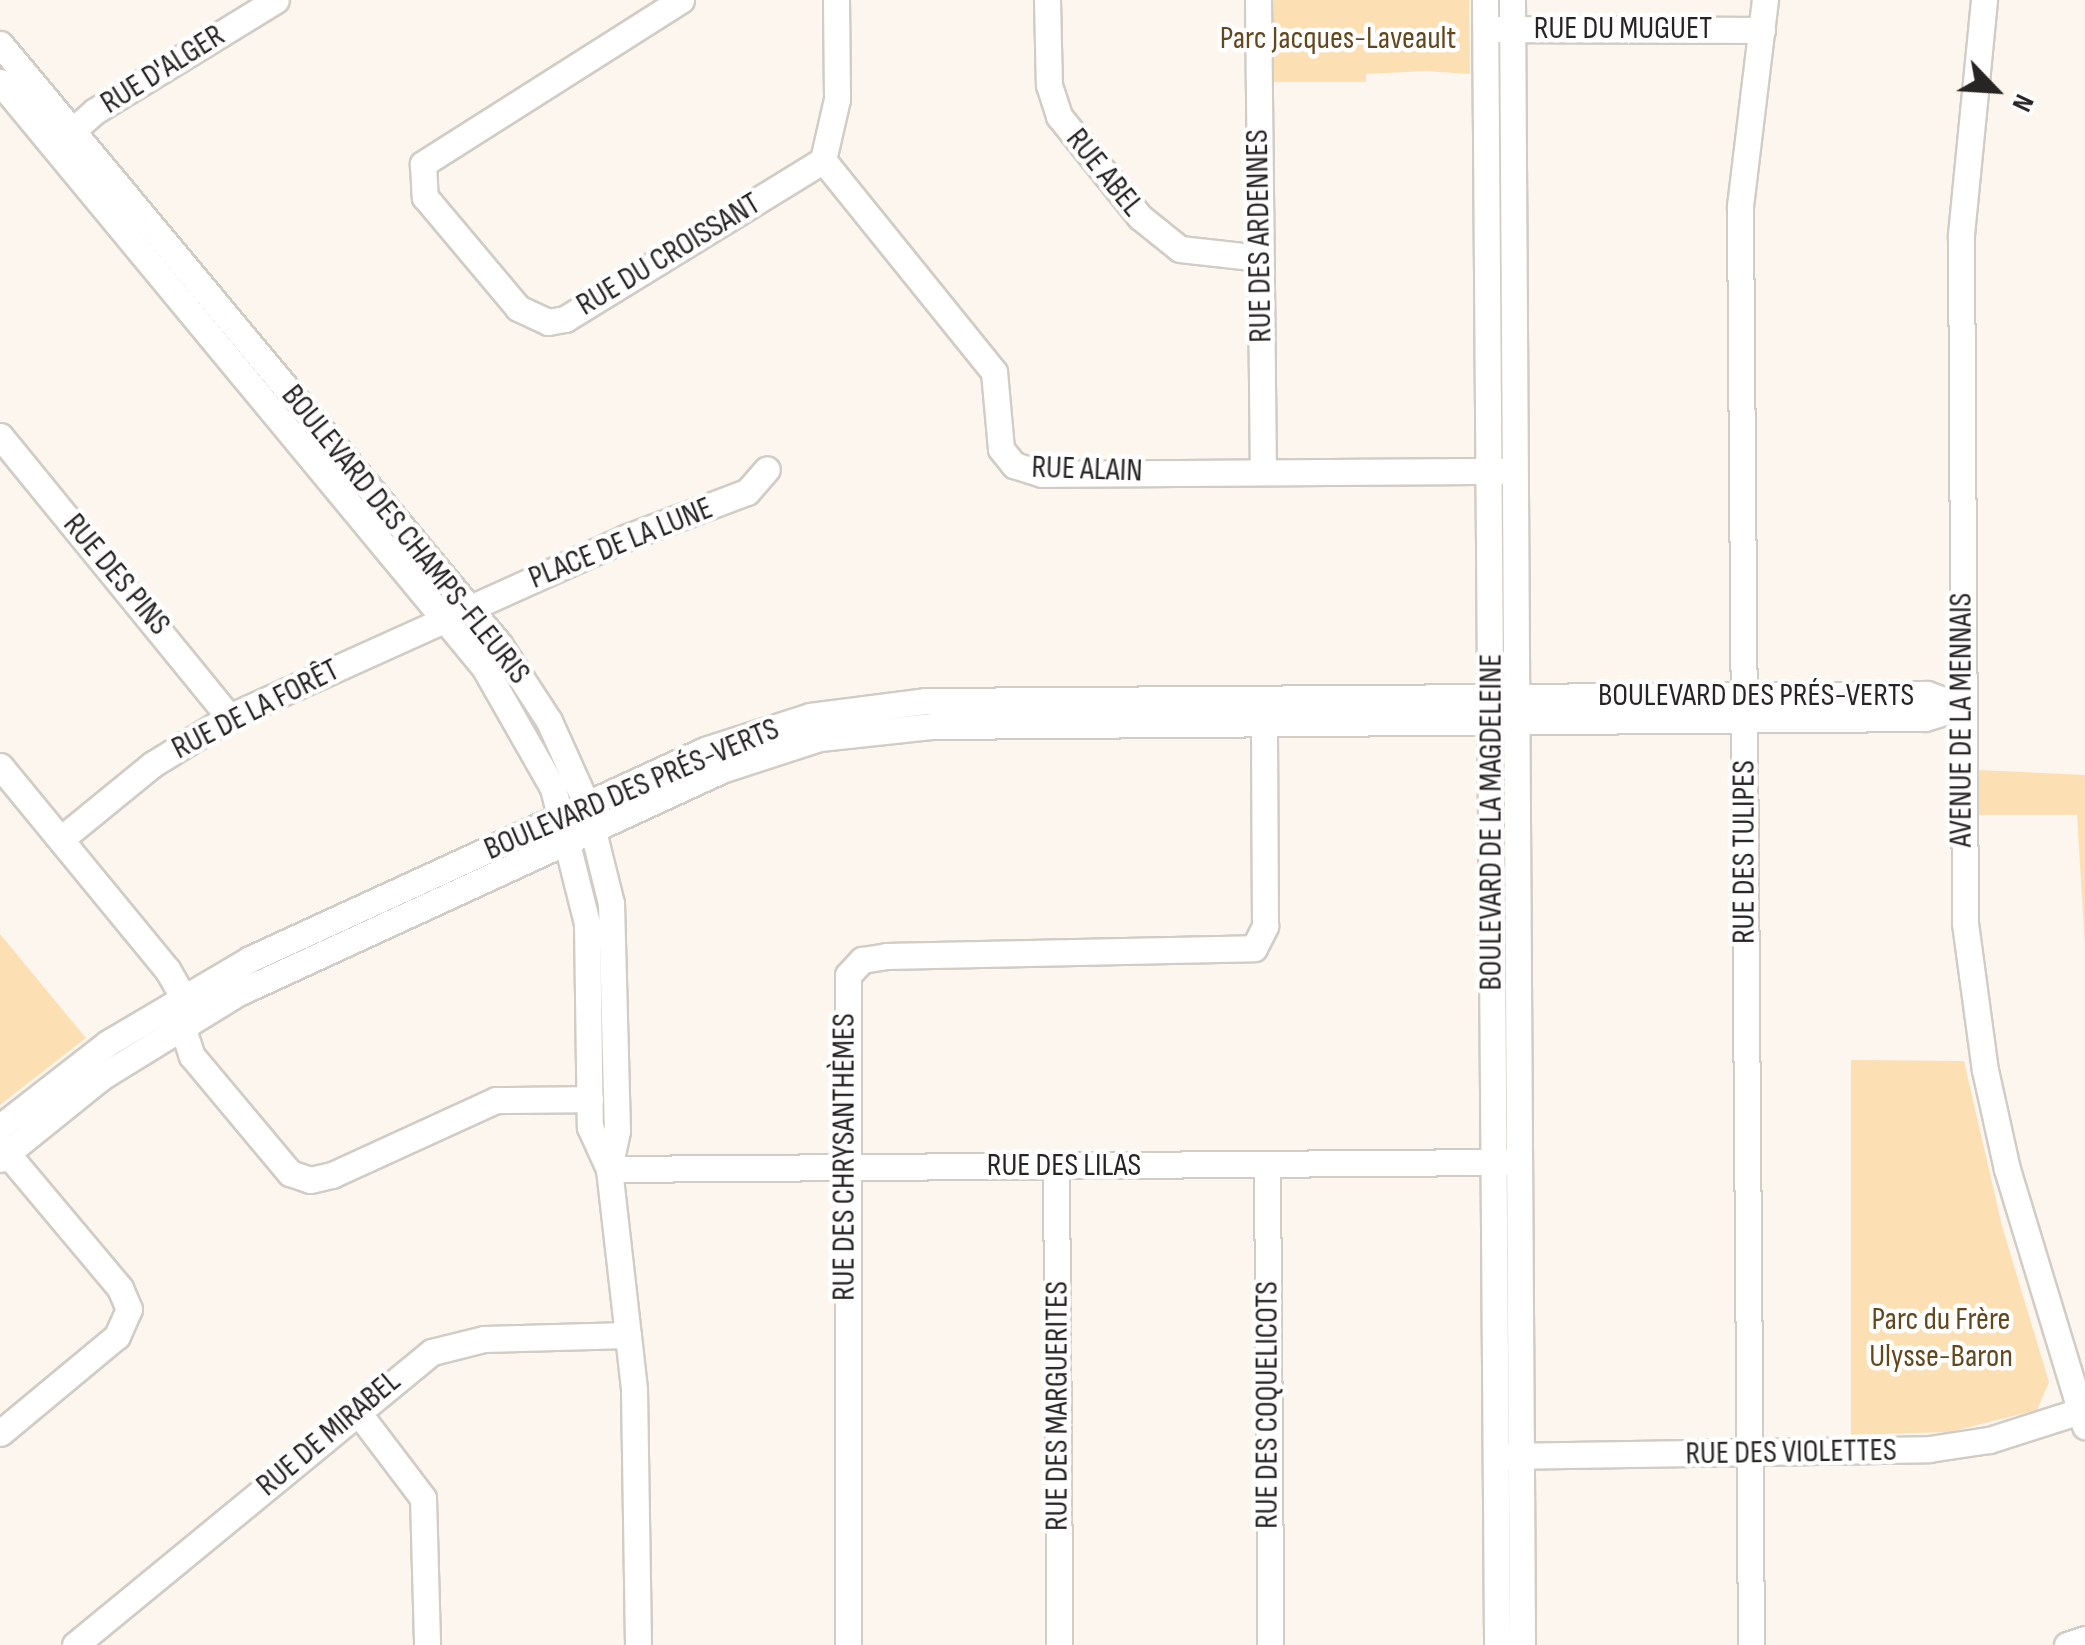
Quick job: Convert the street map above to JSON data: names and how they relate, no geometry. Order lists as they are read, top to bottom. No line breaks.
{"streets":{"street":["RUE DU MUGUET","RUE D'ALGER","RUE ABEL","RUE DES ARDENNES","RUE DU CROISSANT","RUE ALAIN","BOULEVARD DES CHAMPS-FLEURIS","PLACE DE LA LUNE","RUE DES PINS","BOULEVARD DES PRÉS-VERTS","RUE DE LA FORÊT","AVENUE DE LA MENNAIS","BOULEVARD DE LA MAGDELEINE","RUE DES TULIPES","RUE DES CHRYSANTHÈMES","RUE DES LILAS","RUE DES COQUELICOTS","RUE DES MARGUERITES","RUE DE MIRABEL","RUE DES VIOLETTES"]},"crossings":[["RUE DU MUGUET","BOULEVARD DE LA MAGDELEINE"],["RUE DU MUGUET","RUE DES TULIPES"],["RUE D'ALGER","BOULEVARD DES CHAMPS-FLEURIS"],["RUE ABEL","RUE DES ARDENNES"],["RUE DES ARDENNES","RUE ALAIN"],["RUE DU CROISSANT","RUE ALAIN"],["RUE ALAIN","BOULEVARD DE LA MAGDELEINE"],["BOULEVARD DES CHAMPS-FLEURIS","PLACE DE LA LUNE"],["BOULEVARD DES CHAMPS-FLEURIS","BOULEVARD DES PRÉS-VERTS"],["BOULEVARD DES CHAMPS-FLEURIS","RUE DE LA FORÊT"],["BOULEVARD DES CHAMPS-FLEURIS","RUE DES LILAS"],["BOULEVARD DES CHAMPS-FLEURIS","RUE DE MIRABEL"],["PLACE DE LA LUNE","RUE DE LA FORÊT"],["RUE DES PINS","RUE DE LA FORÊT"],["BOULEVARD DES PRÉS-VERTS","AVENUE DE LA MENNAIS"],["BOULEVARD DES PRÉS-VERTS","BOULEVARD DE LA MAGDELEINE"],["BOULEVARD DES PRÉS-VERTS","RUE DES TULIPES"],["BOULEVARD DES PRÉS-VERTS","RUE DES CHRYSANTHÈMES"],["AVENUE DE LA MENNAIS","RUE DES VIOLETTES"],["BOULEVARD DE LA MAGDELEINE","RUE DES LILAS"],["BOULEVARD DE LA MAGDELEINE","RUE DES VIOLETTES"],["RUE DES TULIPES","RUE DES VIOLETTES"],["RUE DES CHRYSANTHÈMES","RUE DES LILAS"],["RUE DES LILAS","RUE DES COQUELICOTS"],["RUE DES LILAS","RUE DES MARGUERITES"]],"parks":["Parc Jacques-Laveault","Parc du Frère Ulysse-Baron"],"north":"bottom right"}
